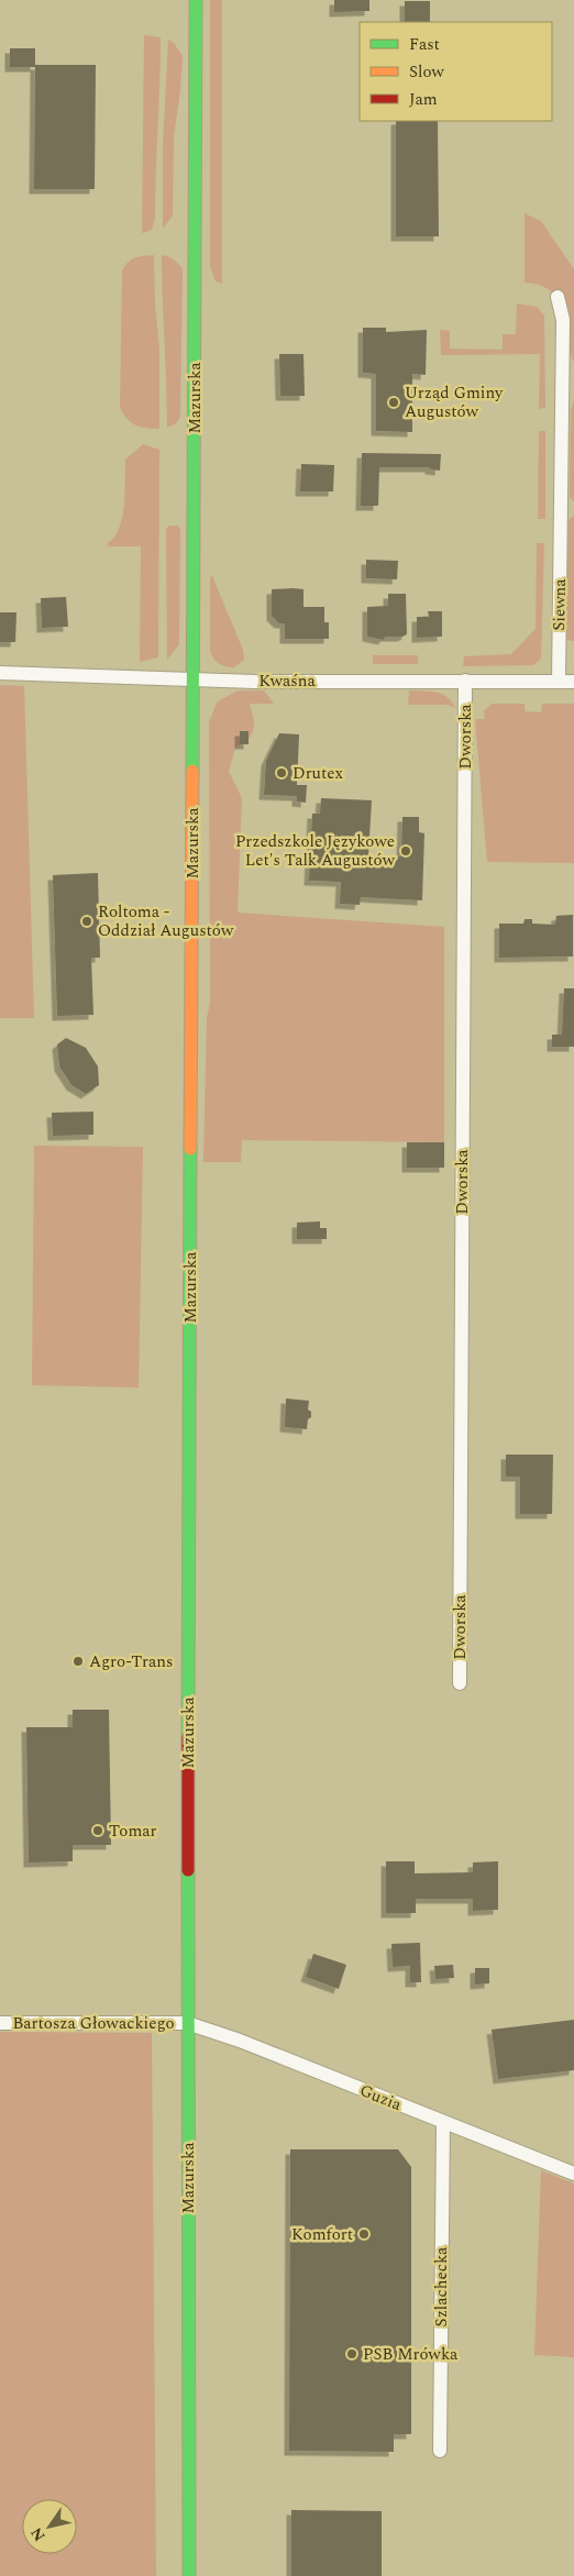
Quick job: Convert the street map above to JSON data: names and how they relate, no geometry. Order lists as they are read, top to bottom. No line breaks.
{"streets":{"main road":["Mazurska"],"street":["Siewna","Kwaśna","Dworska","Bartosza Głowackiego","Guzia","Szlachecka"]},"crossings":[["Mazurska","Kwaśna"],["Mazurska","Bartosza Głowackiego"],["Mazurska","Guzia"],["Siewna","Kwaśna"],["Kwaśna","Dworska"],["Bartosza Głowackiego","Guzia"],["Guzia","Szlachecka"]],"places":["Urząd Gminy Augustów","Drutex","Przedszkole Językowe Let's Talk Augustów","Roltoma - Oddział Augustów","Agro-Trans","Tomar","Komfort","PSB Mrówka"],"legend":["Fast","Slow","Jam"],"north":"bottom left"}
